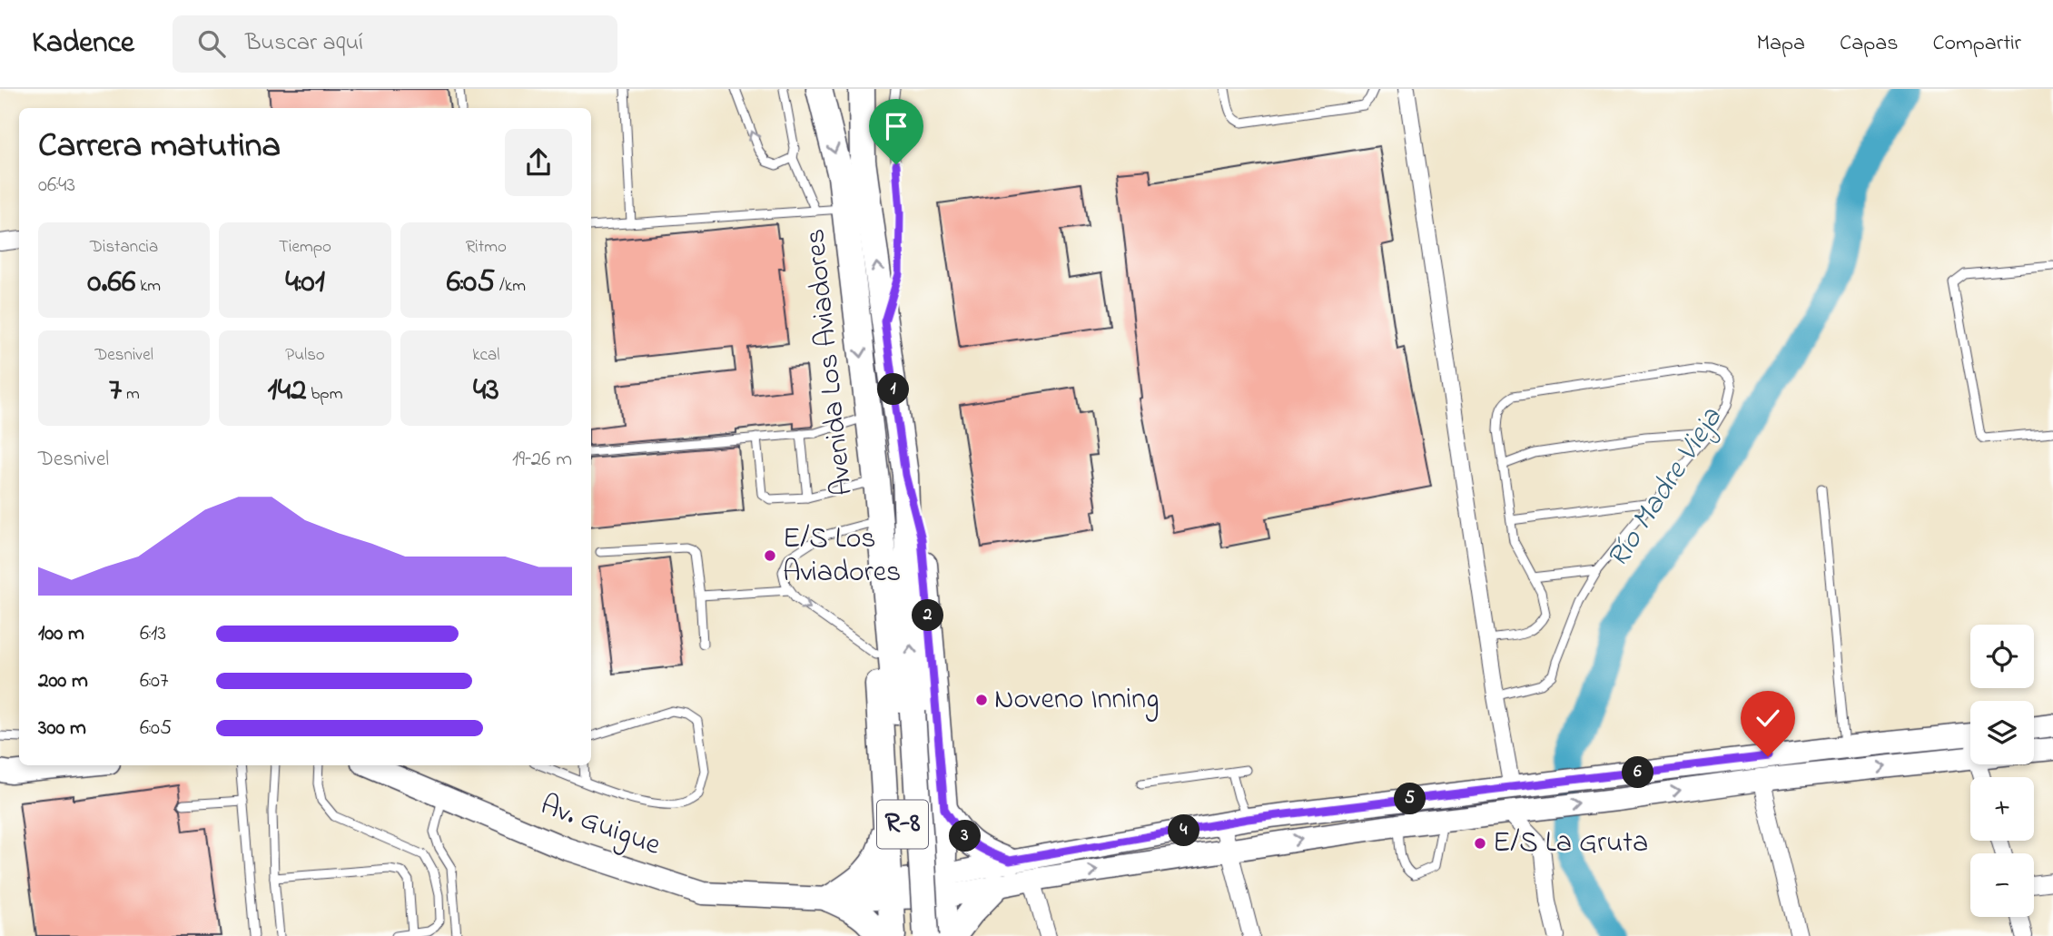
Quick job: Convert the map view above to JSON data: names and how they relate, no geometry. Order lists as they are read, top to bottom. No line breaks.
{"streets":{"main road":["Avenida Los Aviadores","R-8","Av. Guigue"]},"crossings":[["Avenida Los Aviadores","R-8"],["R-8","Av. Guigue"]],"water":["Río Madre Vieja"],"places":["E/S Los Aviadores","Noveno Inning","E/S La Gruta"],"page":{"header":"Kadence","search":"Buscar aquí","nav":["Mapa","Capas","Compartir"],"heading":["Carrera matutina","06:43"],"stats":[["Distancia","0.66 km"],["Tiempo","4:01"],["Ritmo","6:05 /km"],["Desnivel","7 m"],["Pulso","142 bpm"],["kcal","43"]],"pins":["1","2","6","5","4","3"],"chart":["Desnivel","19–26 m"],"list":[{"name":"100 m","note":"6:13"},{"name":"200 m","note":"6:07"},{"name":"300 m","note":"6:05"}],"map_buttons":["+","−"]}}
